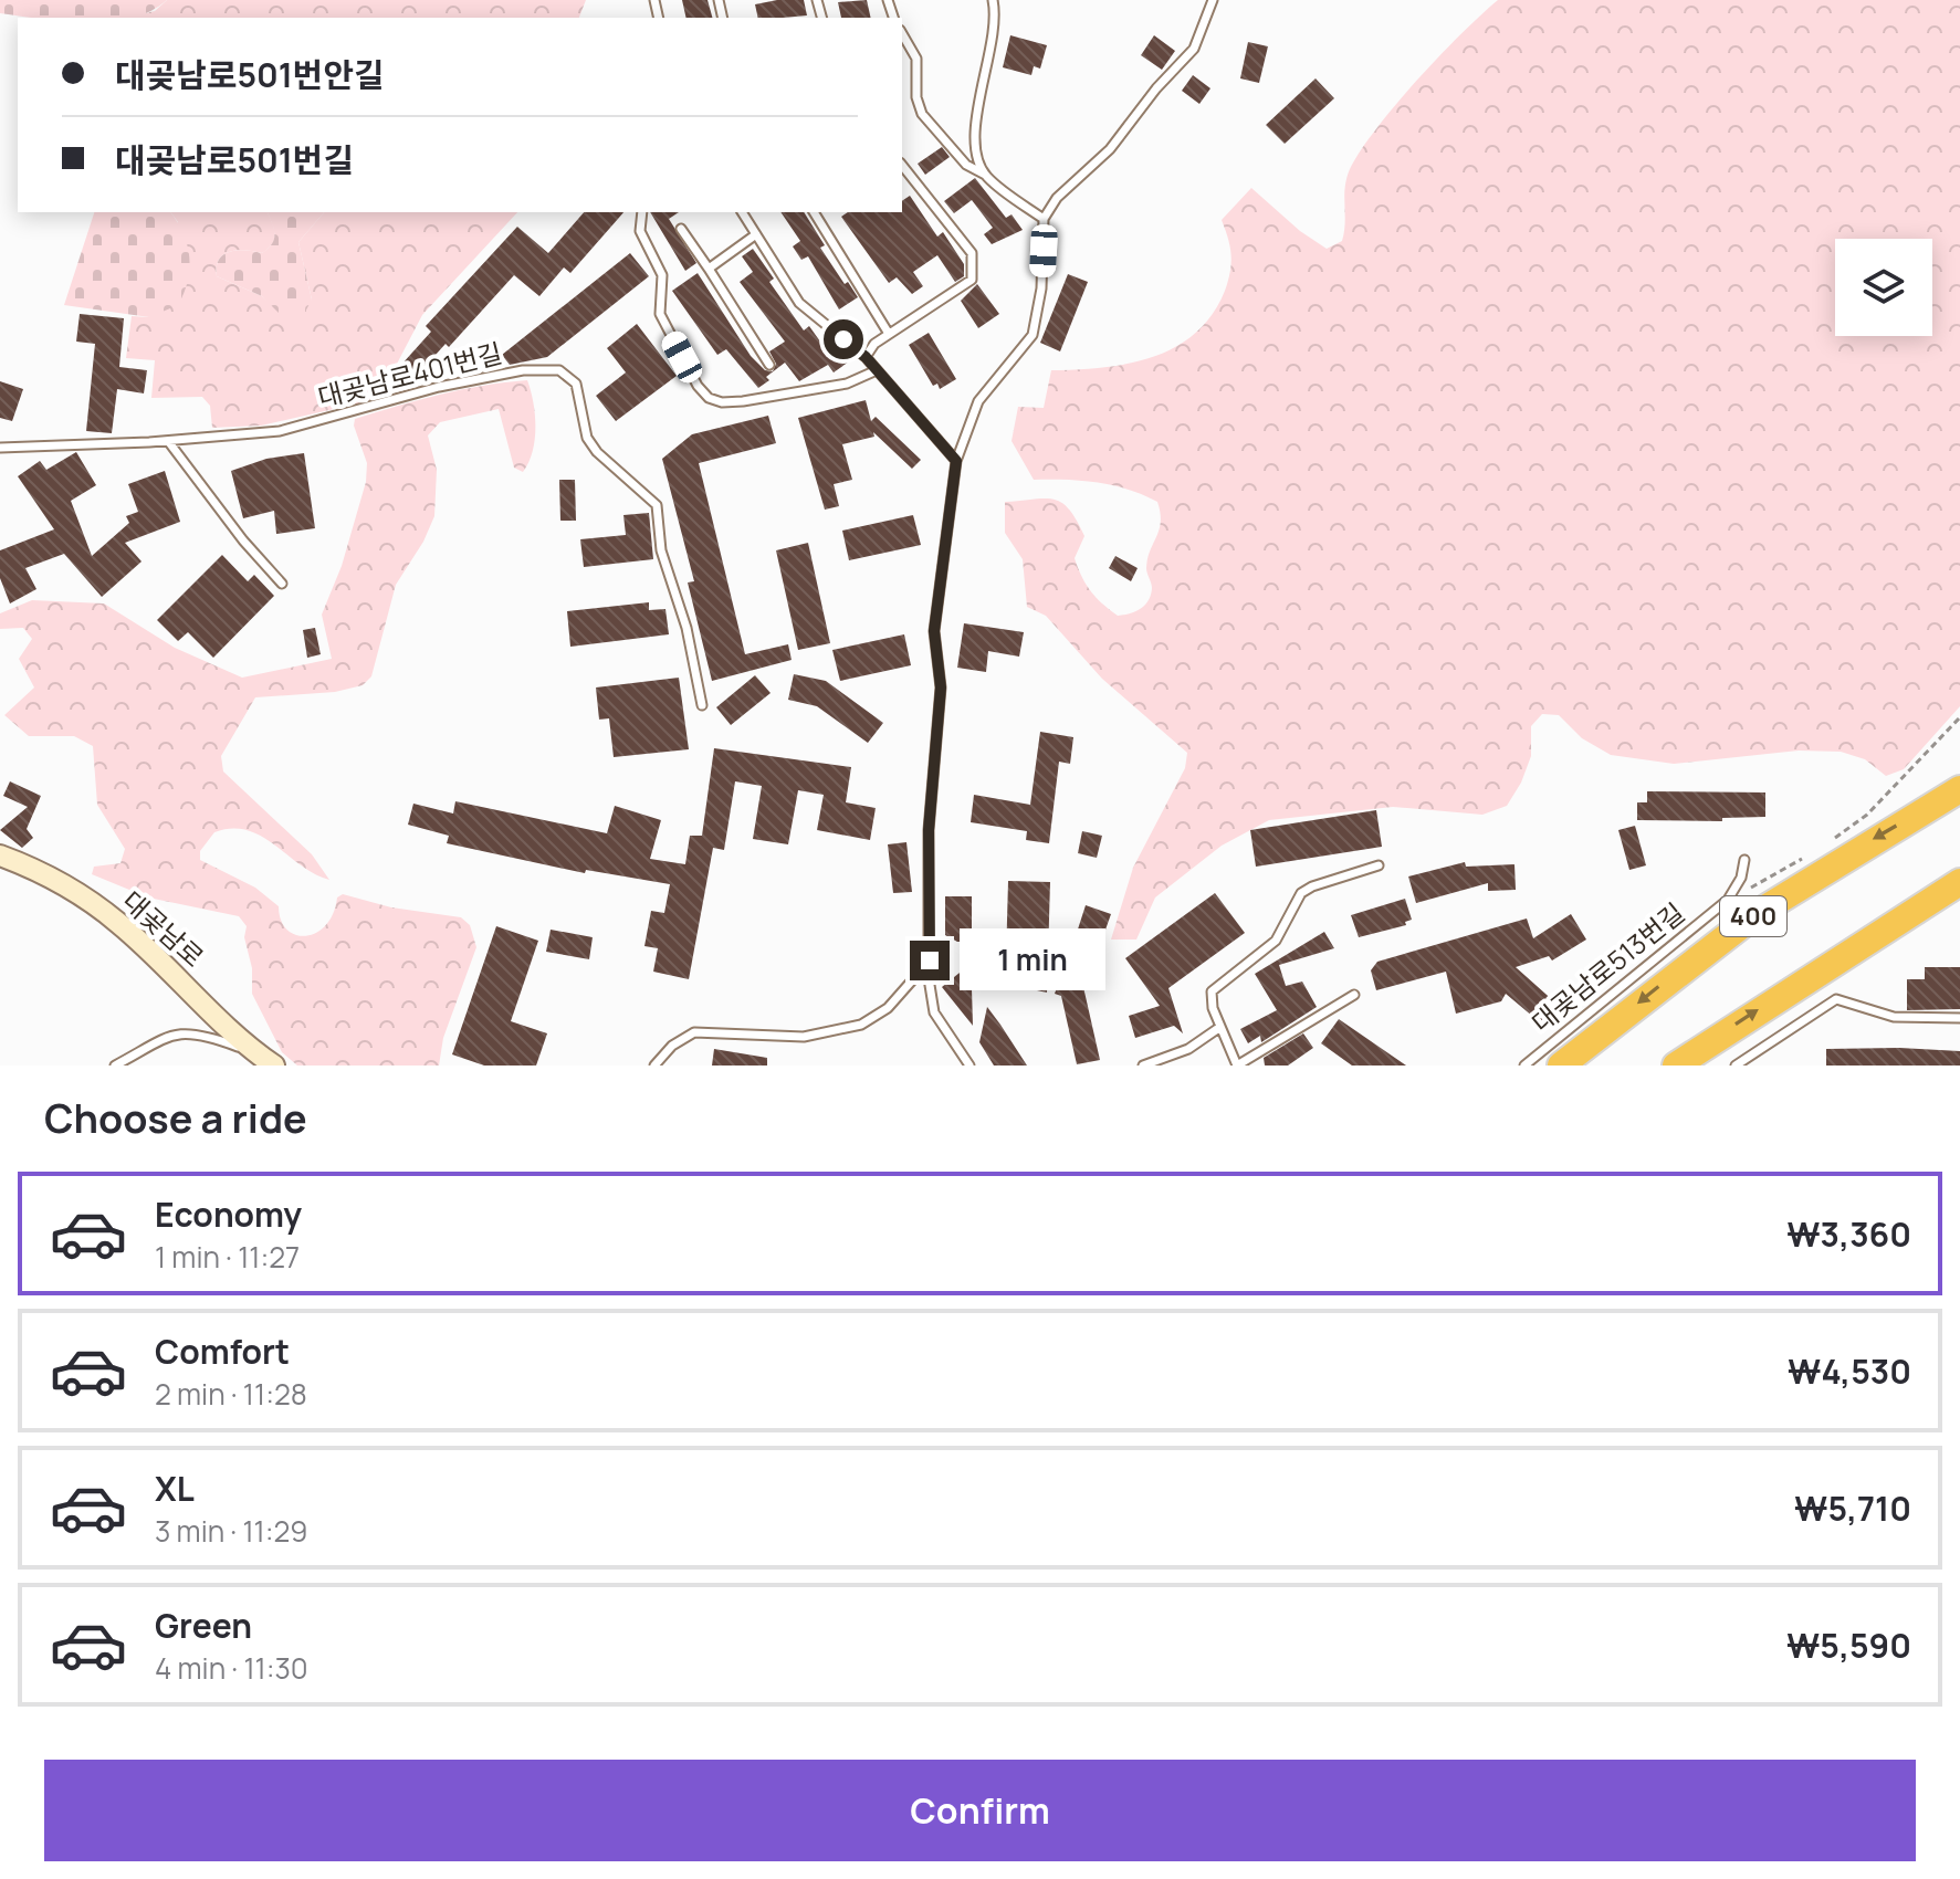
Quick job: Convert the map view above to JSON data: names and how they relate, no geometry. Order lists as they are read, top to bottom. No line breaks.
{"streets":{"highway":["400"],"street":["대곶남로"],"lane":["대곶남로401번길","대곶남로513번길"]},"page":{"banner":["대곶남로501번안길","대곶남로501번길"],"bubble":"1 min","heading":"Choose a ride","list":[{"name":"Economy","note":"1 min · 11:27","value":"₩3,360"},{"name":"Comfort","note":"2 min · 11:28","value":"₩4,530"},{"name":"XL","note":"3 min · 11:29","value":"₩5,710"},{"name":"Green","note":"4 min · 11:30","value":"₩5,590"}],"buttons":"Confirm"}}
